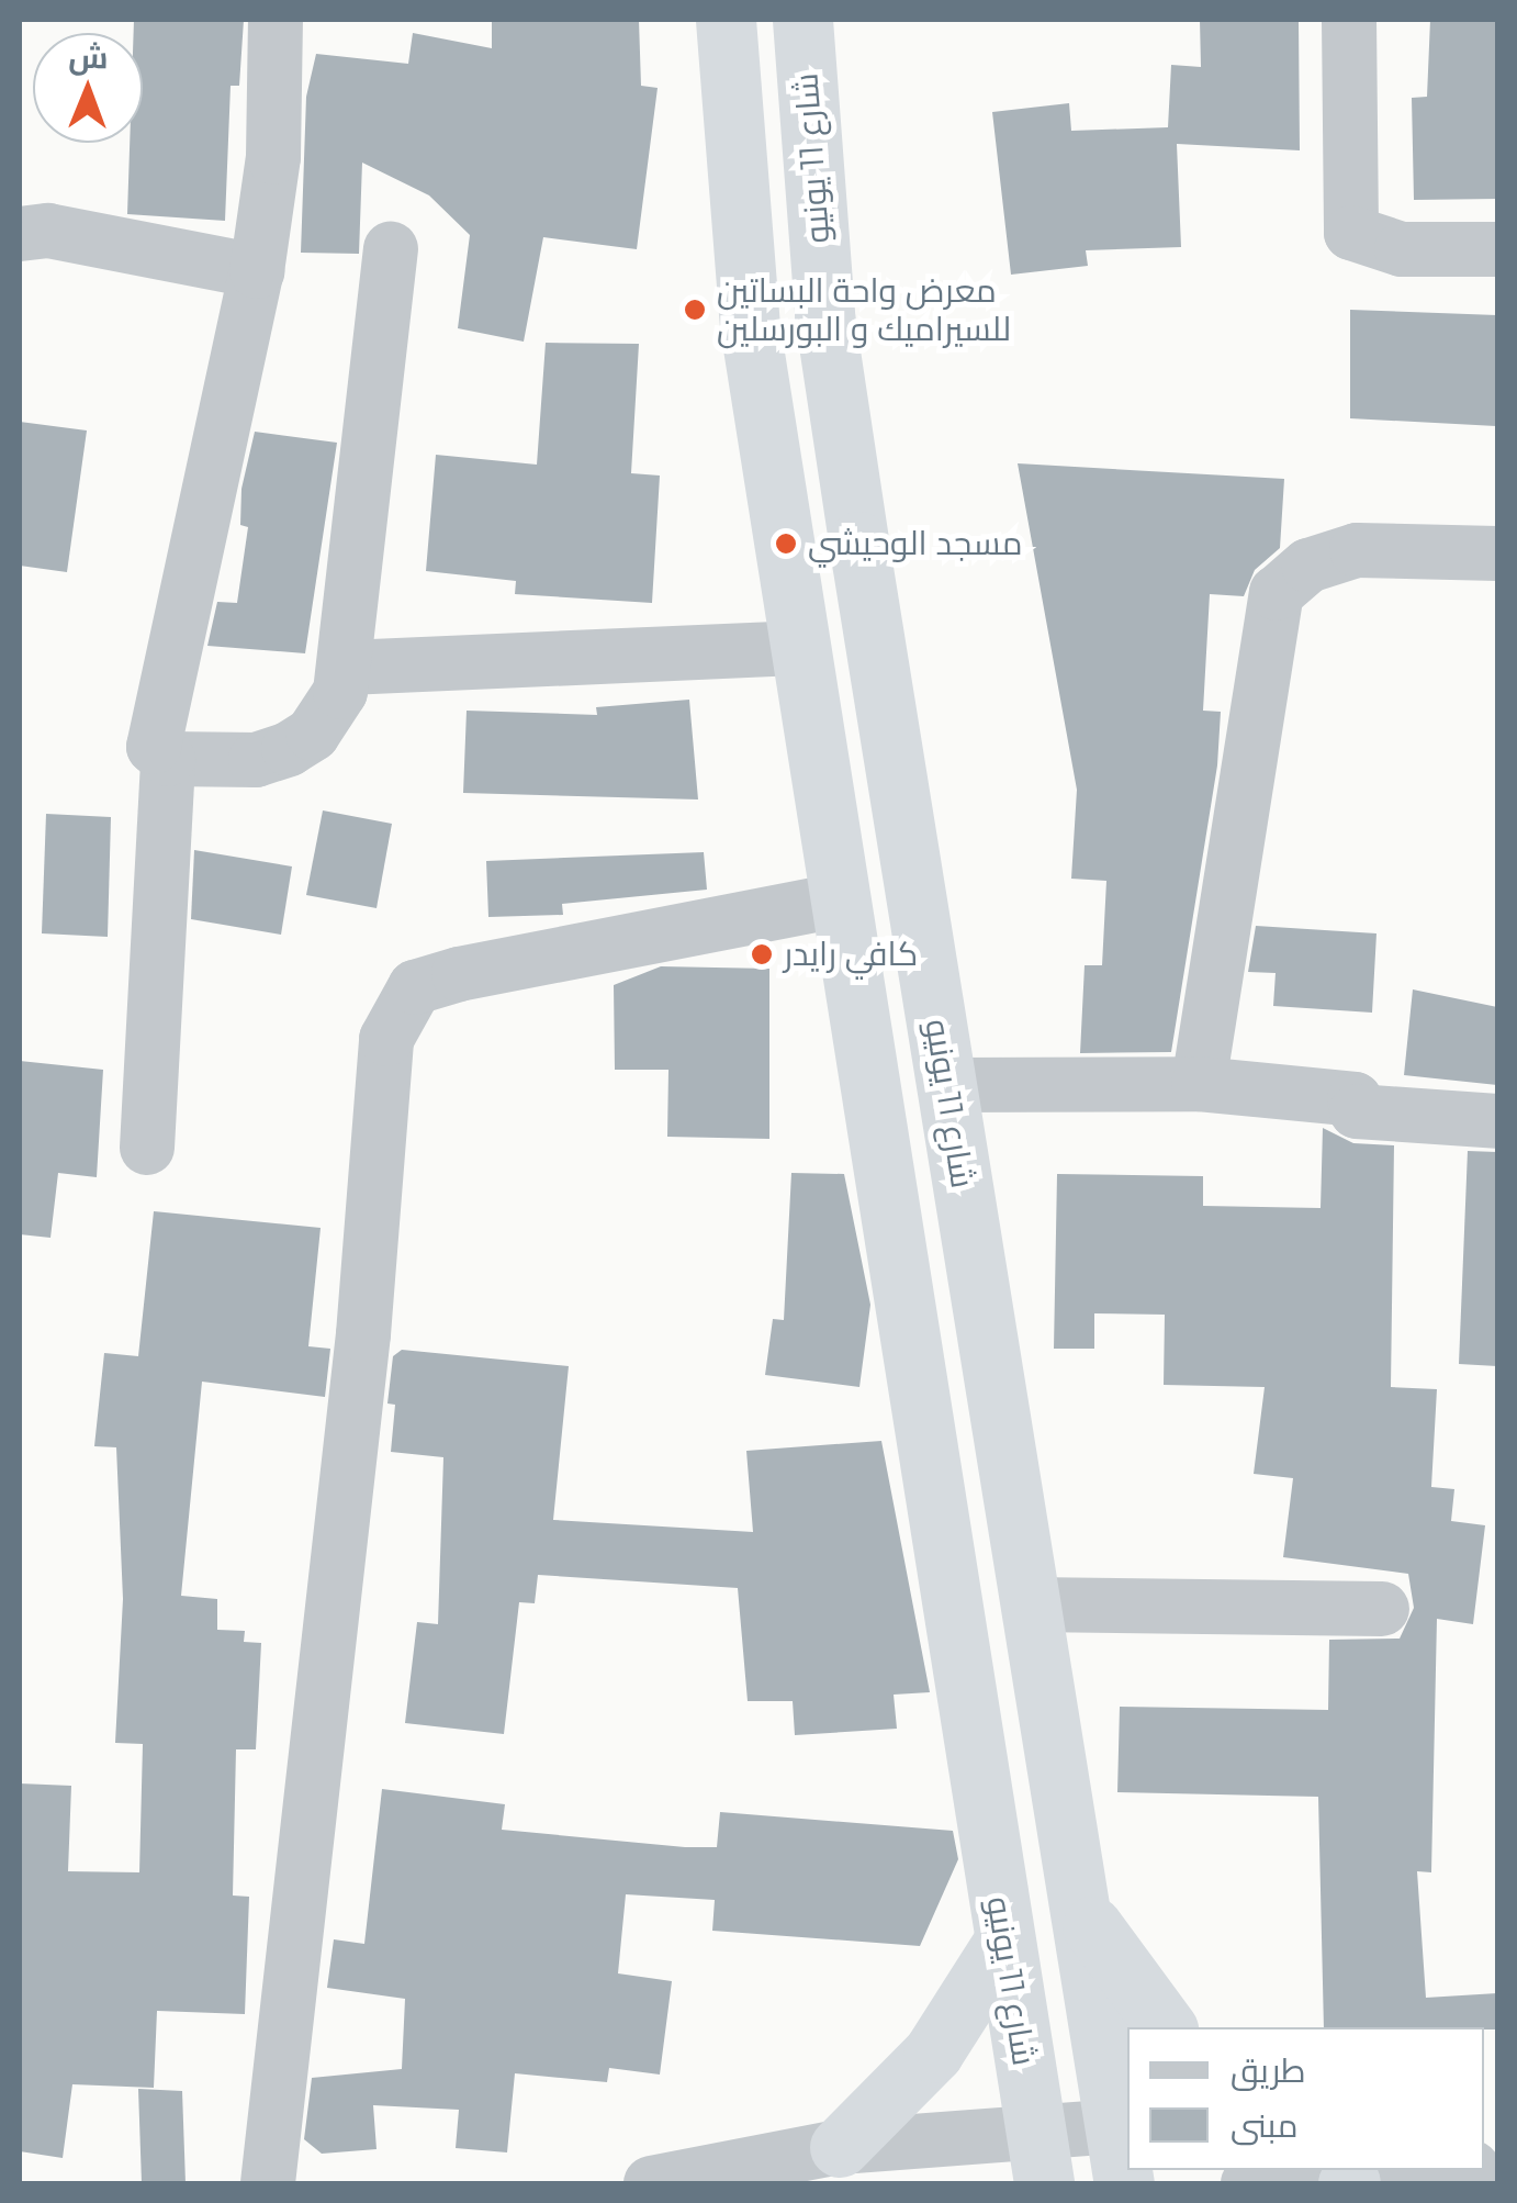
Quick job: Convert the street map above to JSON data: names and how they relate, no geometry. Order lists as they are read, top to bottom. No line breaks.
{"streets":{"highway":["شارع 11 يونيو"]},"places":["معرض واحة البساتين للسيراميك و البورسلين","مسجد الوحيشي","كافي رايدر"],"legend":["طريق","مبنى"],"north":"top"}
